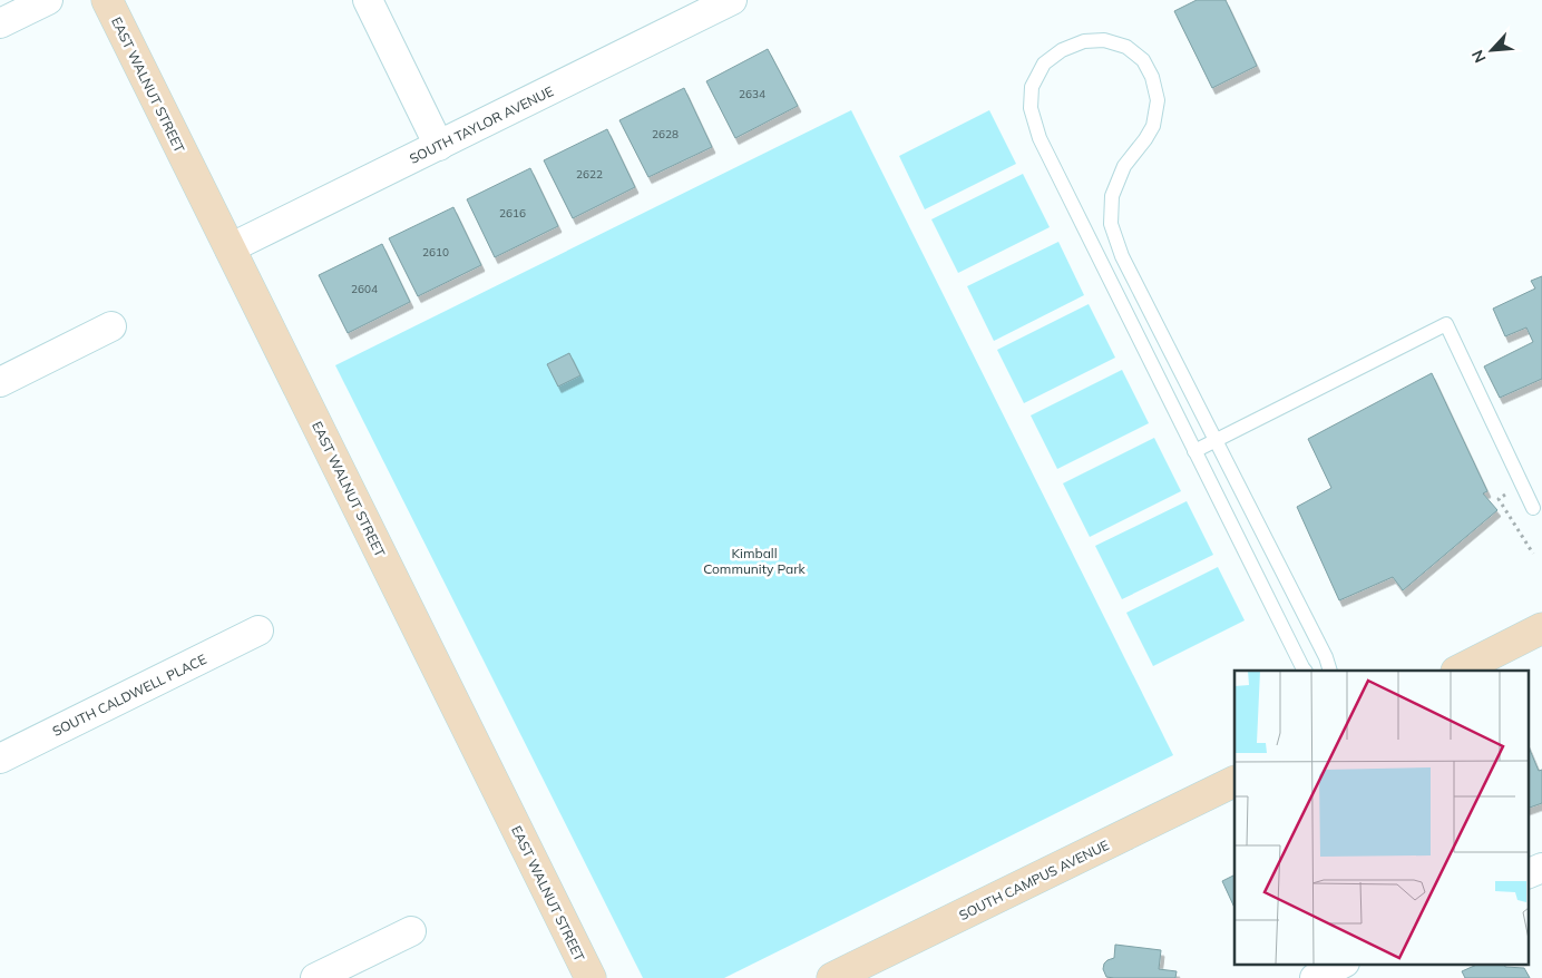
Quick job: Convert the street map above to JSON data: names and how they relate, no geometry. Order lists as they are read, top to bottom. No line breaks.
{"streets":{"street":["EAST WALNUT STREET","SOUTH TAYLOR AVENUE","SOUTH CALDWELL PLACE","SOUTH CAMPUS AVENUE"]},"crossings":[["EAST WALNUT STREET","SOUTH TAYLOR AVENUE"]],"parks":["Kimball Community Park"],"house_numbers":["2634","2628","2622","2616","2610","2604"],"north":"bottom left"}
